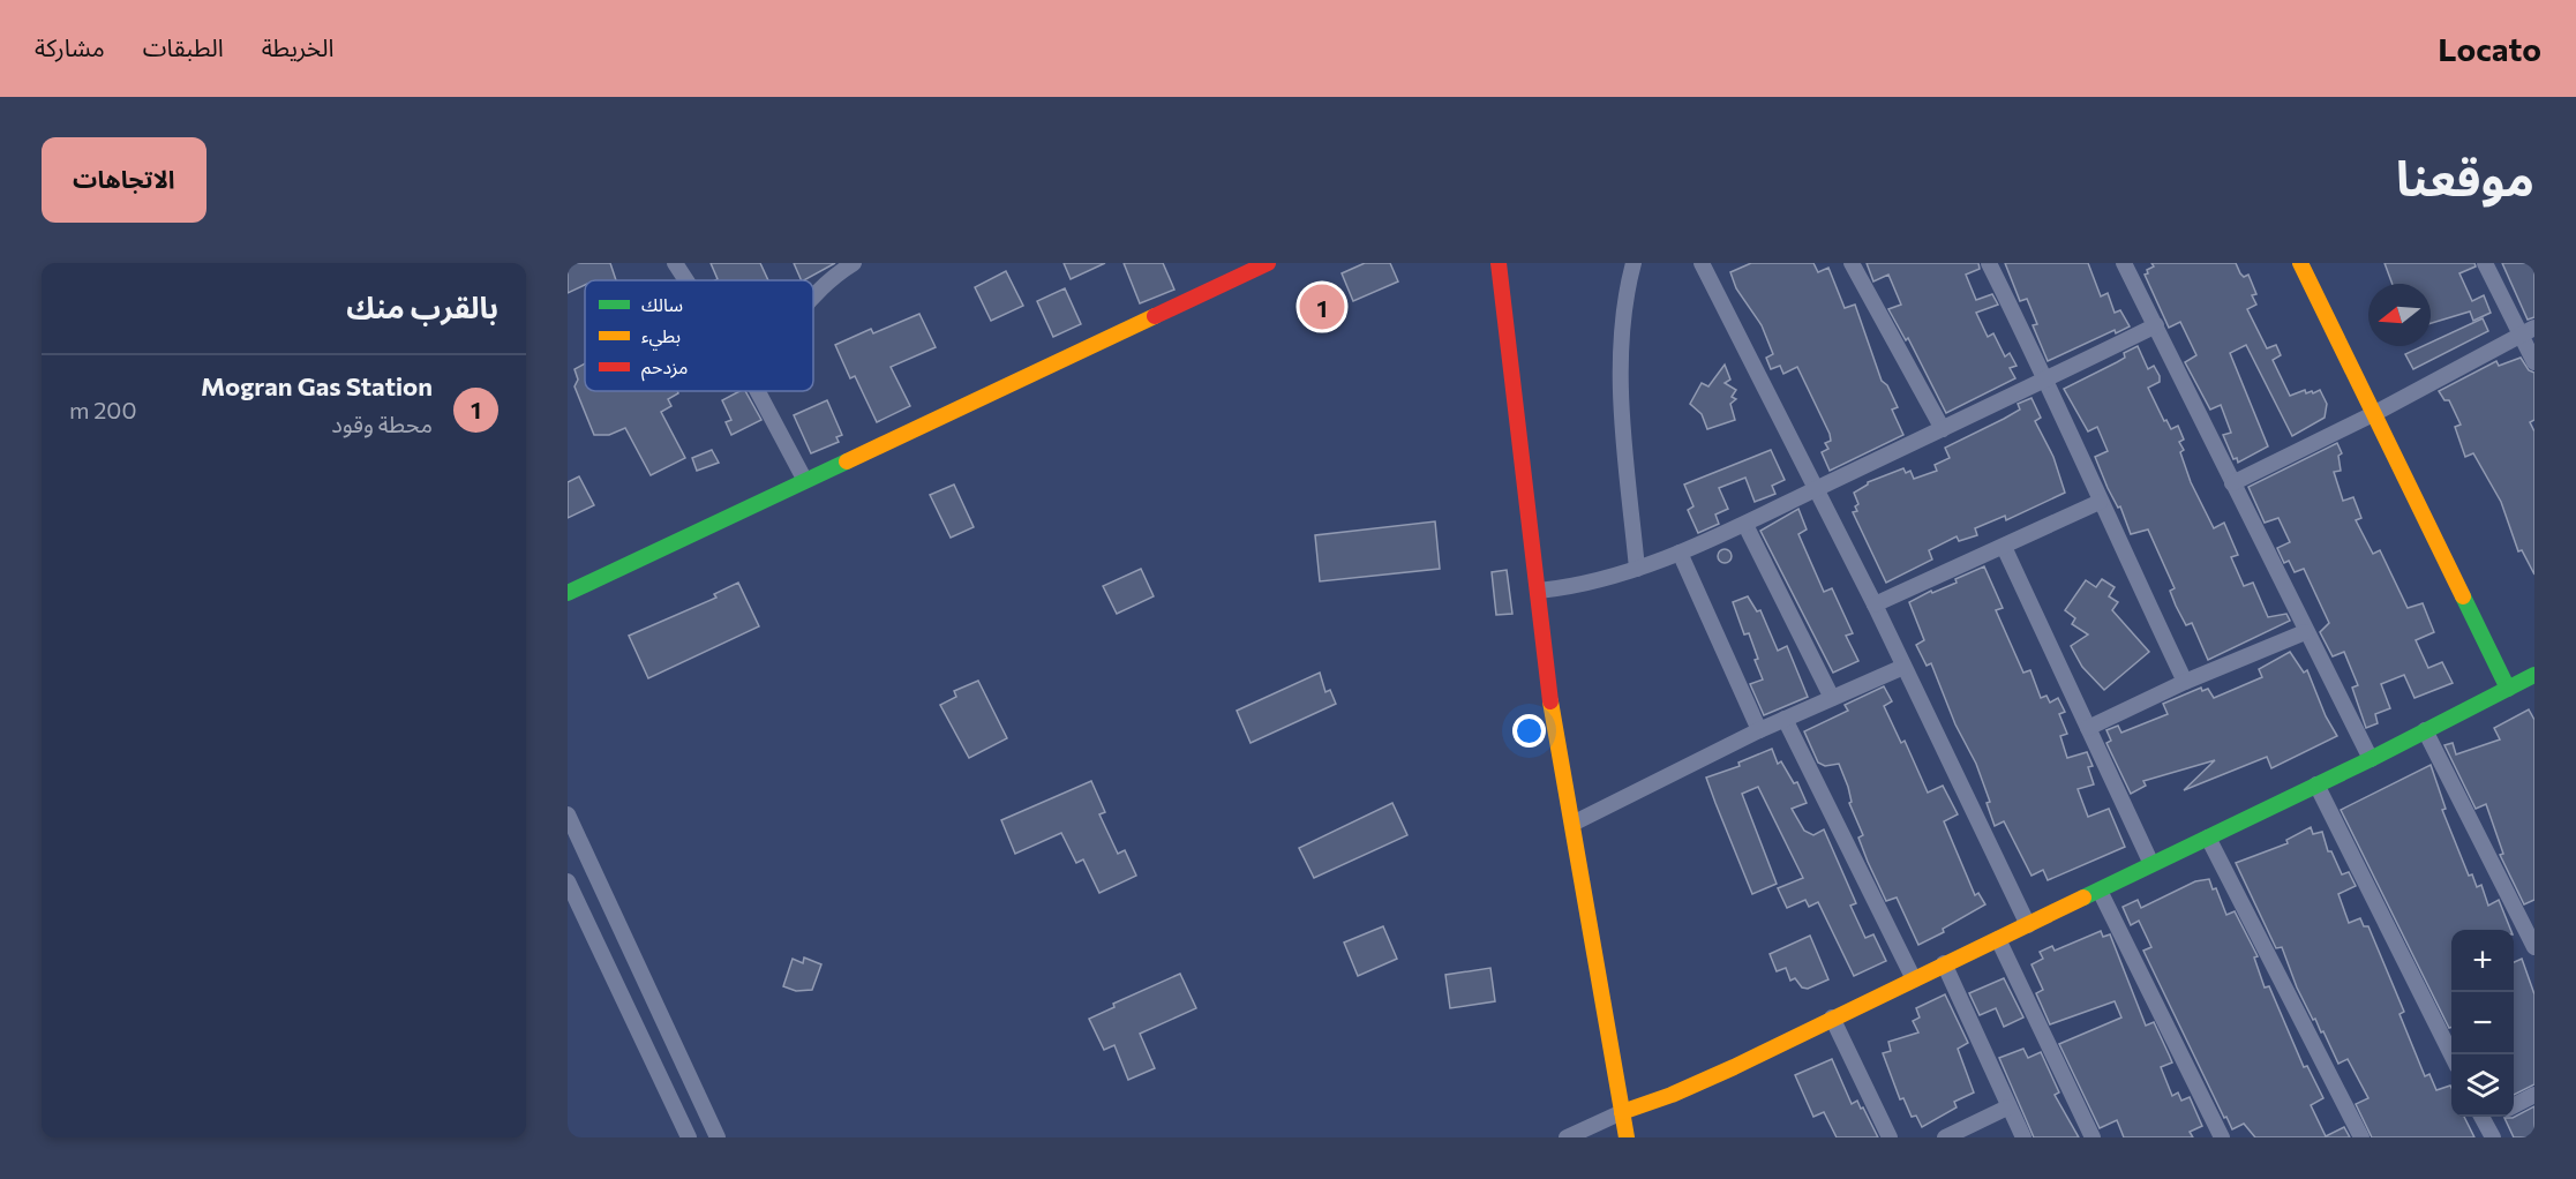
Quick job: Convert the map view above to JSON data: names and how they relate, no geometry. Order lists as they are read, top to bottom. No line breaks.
{"legend":["سالك","بطيء","مزدحم"],"north":"left","page":{"header":"Locato","nav":["الخريطة","الطبقات","مشاركة"],"title":"موقعنا","buttons":"الاتجاهات","heading":"بالقرب منك","pins":"1","list":[{"mark":"1","name":"Mogran Gas Station","note":"محطة وقود","value":"200 m"}],"map_buttons":["+","−"]}}
